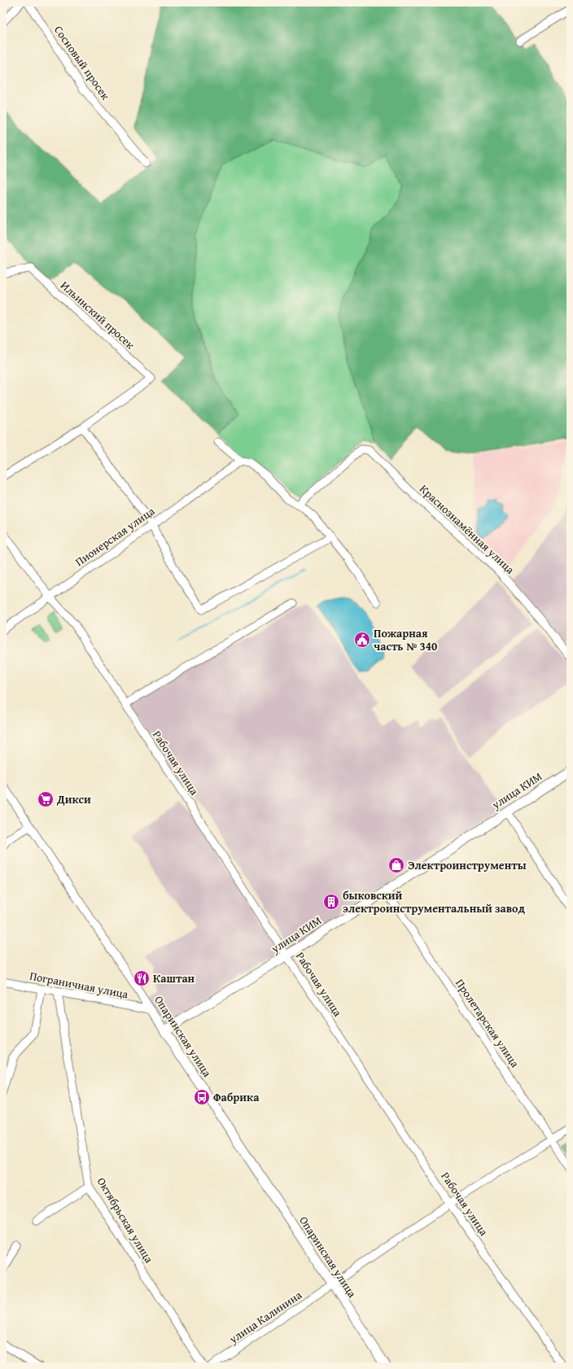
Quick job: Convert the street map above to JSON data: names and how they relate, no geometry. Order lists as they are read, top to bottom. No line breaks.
{"streets":{"main road":["улица КИМ","Опаринская улица"],"street":["Сосновый просек","Ильинский просек","Краснознамённая улица","Пионерская улица","Рабочая улица","Пограничная улица","Пролетарская улица","Октябрьская улица","улица Калинина"]},"crossings":[["Пионерская улица","Рабочая улица"],["Рабочая улица","улица КИМ"],["Рабочая улица","улица Калинина"],["улица КИМ","Пролетарская улица"],["улица КИМ","Опаринская улица"],["Пограничная улица","Опаринская улица"],["Пограничная улица","Октябрьская улица"],["Пролетарская улица","улица Калинина"],["Опаринская улица","улица Калинина"]],"places":{"public building":["Пожарная часть № 340"],"supermarket":["Дикси"],"shop":["Электроинструменты"],"building":["быковский электроинструментальный завод"],"restaurant":["Каштан"],"bus stop":["Фабрика"]}}
